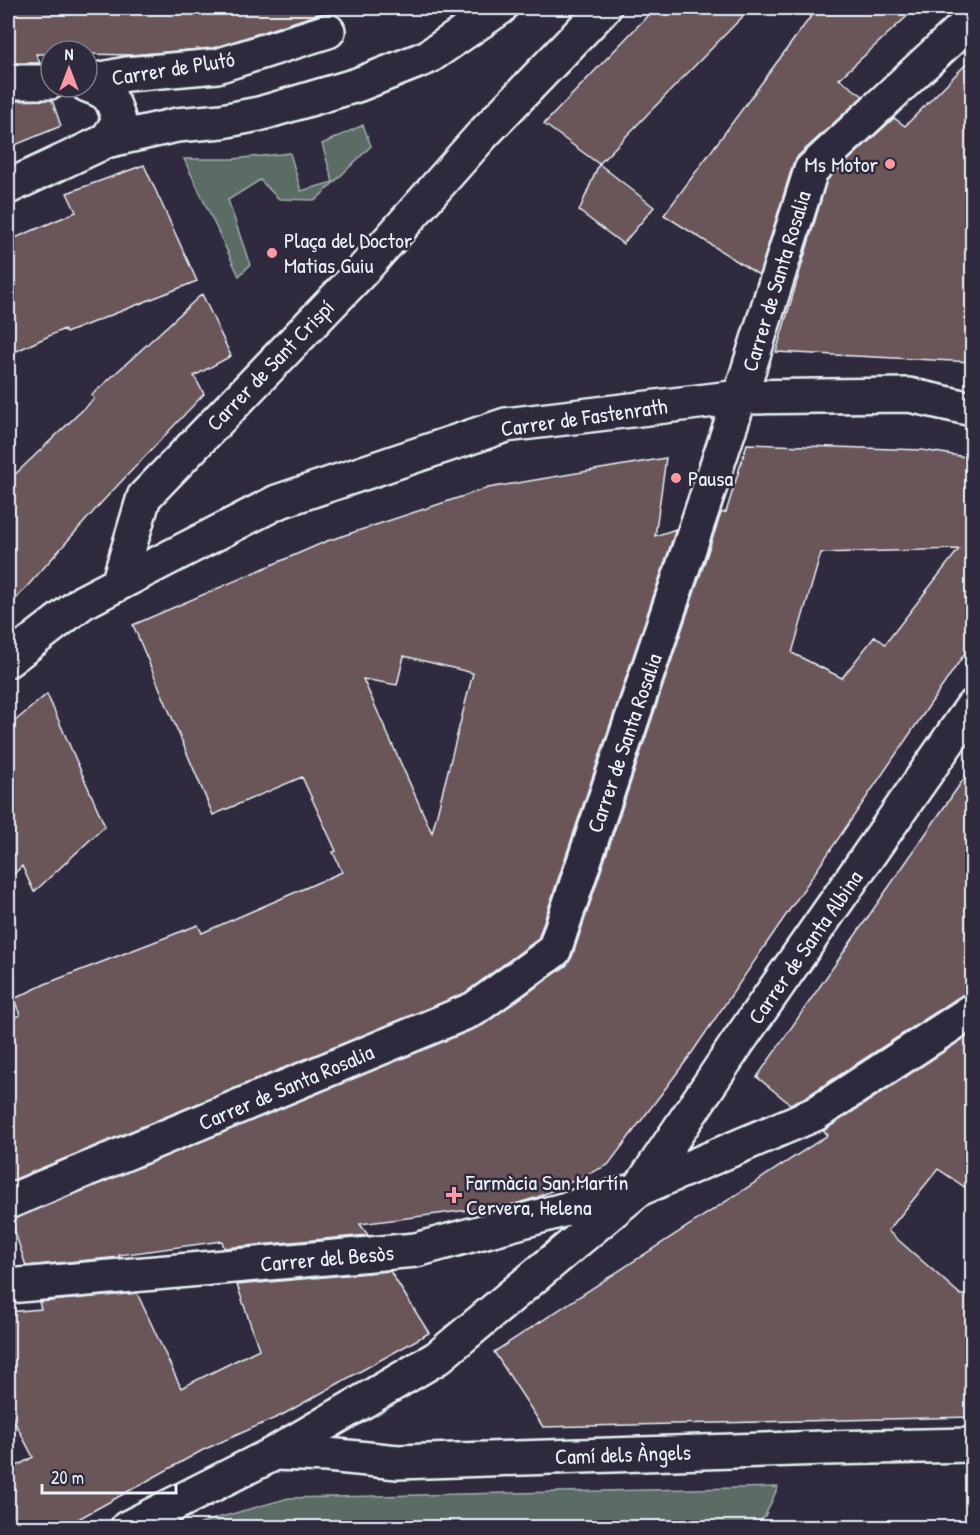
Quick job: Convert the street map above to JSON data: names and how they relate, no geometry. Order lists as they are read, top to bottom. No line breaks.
{"streets":{"street":["Carrer de Plutó","Carrer de Santa Rosalia","Carrer de Sant Crispí","Carrer de Fastenrath","Carrer de Santa Albina","Carrer del Besòs","Camí dels Àngels"]},"crossings":[["Carrer de Santa Rosalia","Carrer de Fastenrath"],["Carrer de Sant Crispí","Carrer de Fastenrath"],["Carrer de Santa Albina","Carrer del Besòs"]],"places":{"other":["Ms Motor","Plaça del Doctor Matias Guiu","Pausa"],"health":["Farmàcia San Martín Cervera, Helena"]},"scale_bar":"20 m","north":"top"}
